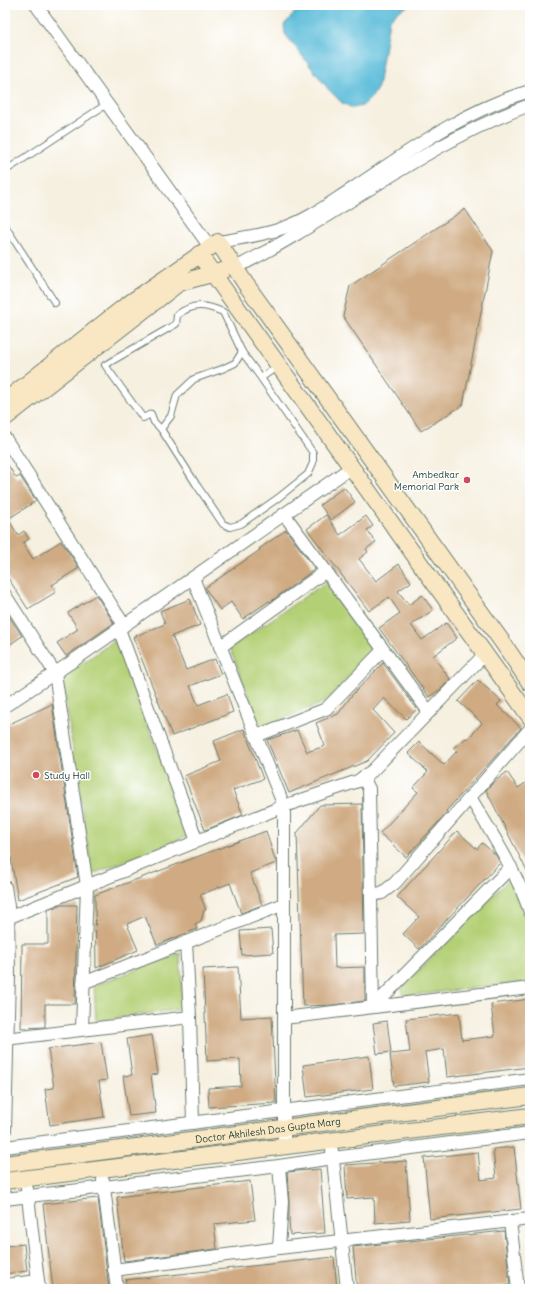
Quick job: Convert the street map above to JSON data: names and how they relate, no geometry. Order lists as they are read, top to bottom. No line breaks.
{"streets":{"street":["Doctor Akhilesh Das Gupta Marg"]},"places":["Ambedkar Memorial Park","Study Hall"]}
